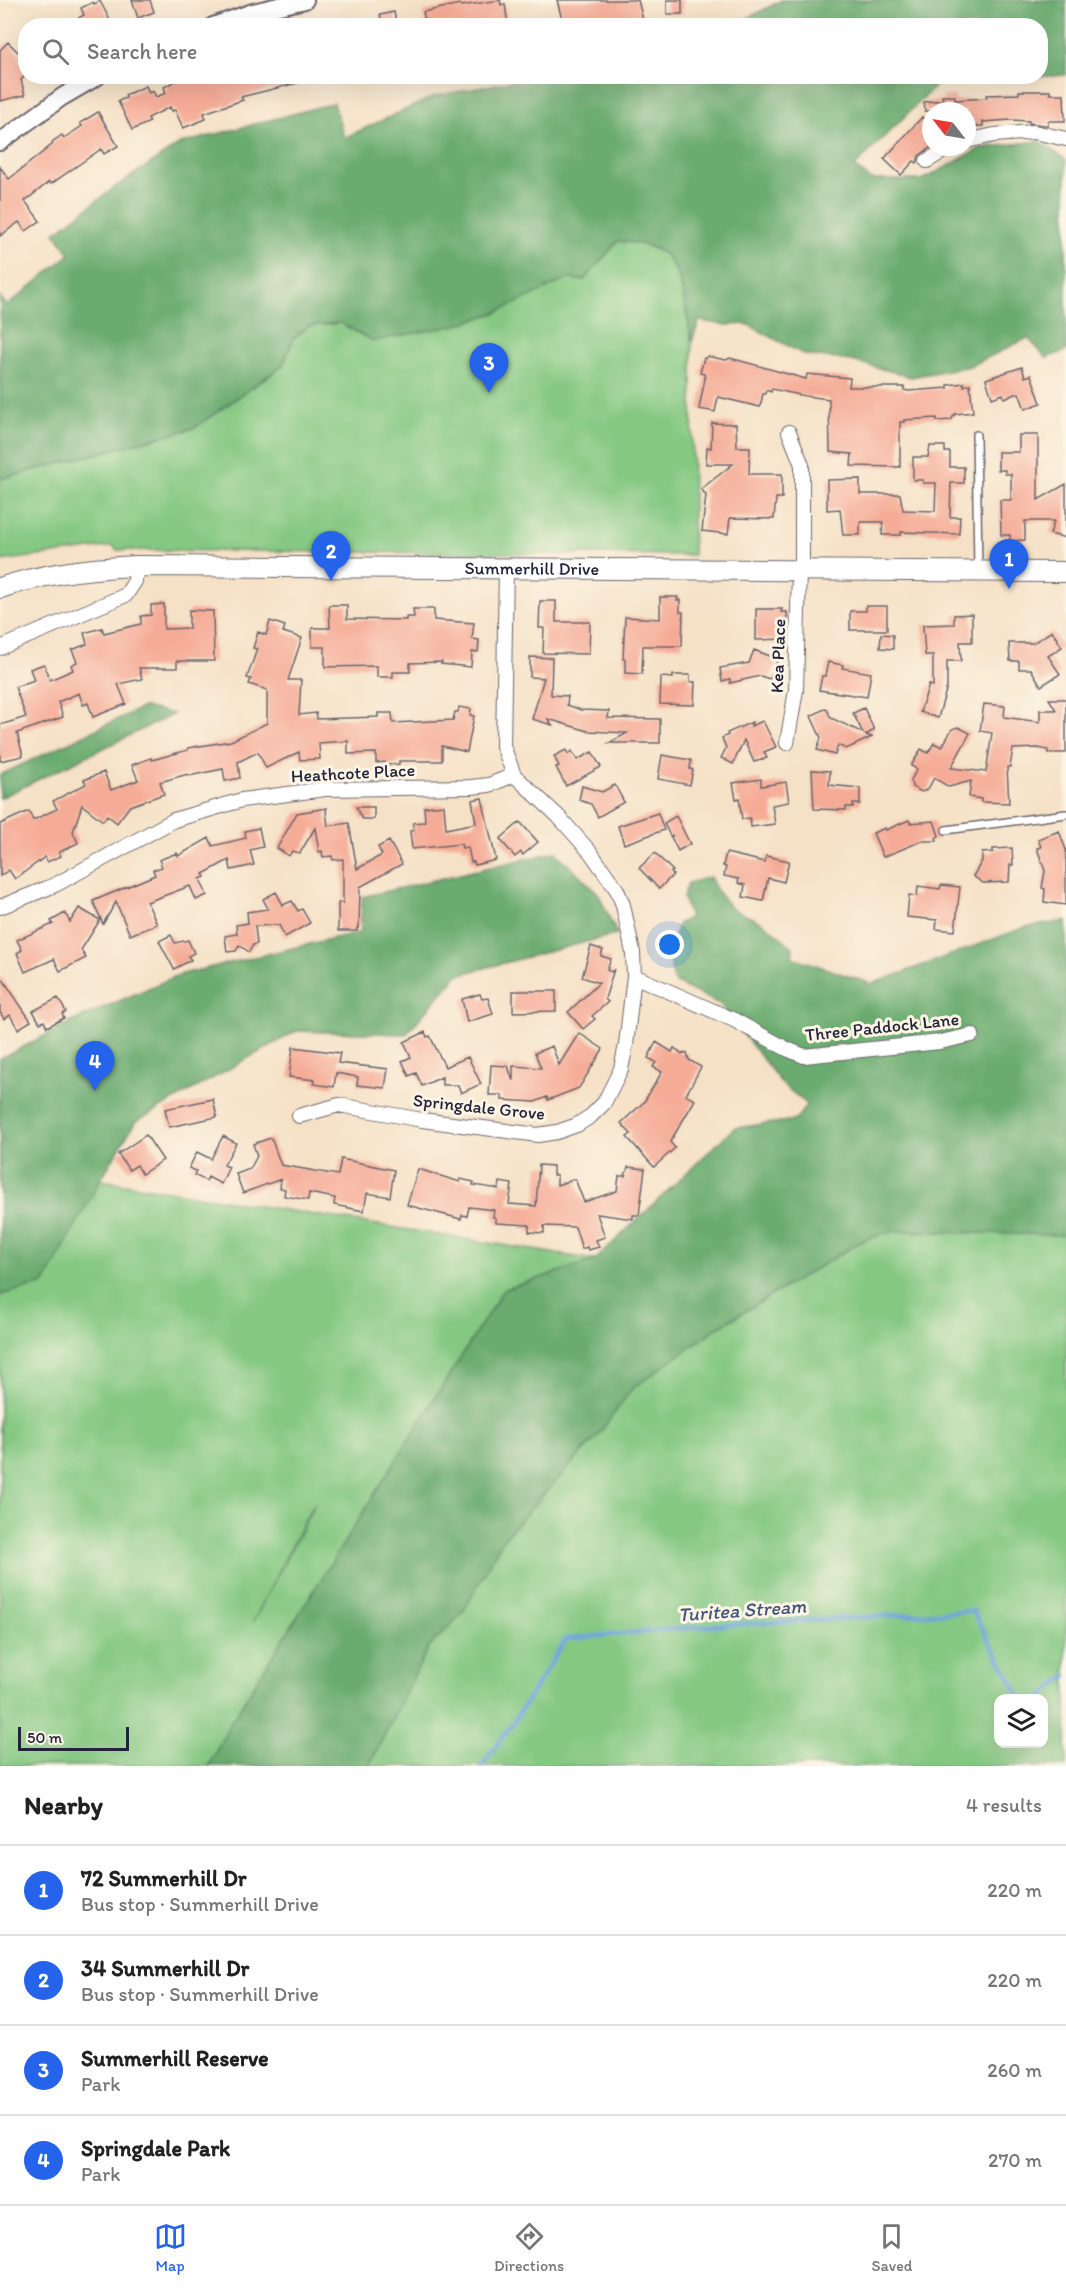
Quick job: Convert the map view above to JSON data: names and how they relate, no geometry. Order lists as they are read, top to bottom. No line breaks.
{"streets":{"main road":["Summerhill Drive"],"street":["Kea Place","Heathcote Place","Three Paddock Lane","Springdale Grove"]},"crossings":[["Summerhill Drive","Kea Place"],["Summerhill Drive","Springdale Grove"],["Heathcote Place","Springdale Grove"],["Three Paddock Lane","Springdale Grove"]],"water":["Turitea Stream"],"scale_bar":"50 m","north":"top left","page":{"search":"Search here","pins":["3","2","1","4"],"scale":"50 m","heading":["Nearby","4 results"],"list":[{"mark":"1","name":"72 Summerhill Dr","note":"Bus stop · Summerhill Drive","value":"220 m"},{"mark":"2","name":"34 Summerhill Dr","note":"Bus stop · Summerhill Drive","value":"220 m"},{"mark":"3","name":"Summerhill Reserve","note":"Park","value":"260 m"},{"mark":"4","name":"Springdale Park","note":"Park","value":"270 m"}],"nav":["Map","Directions","Saved"]}}
